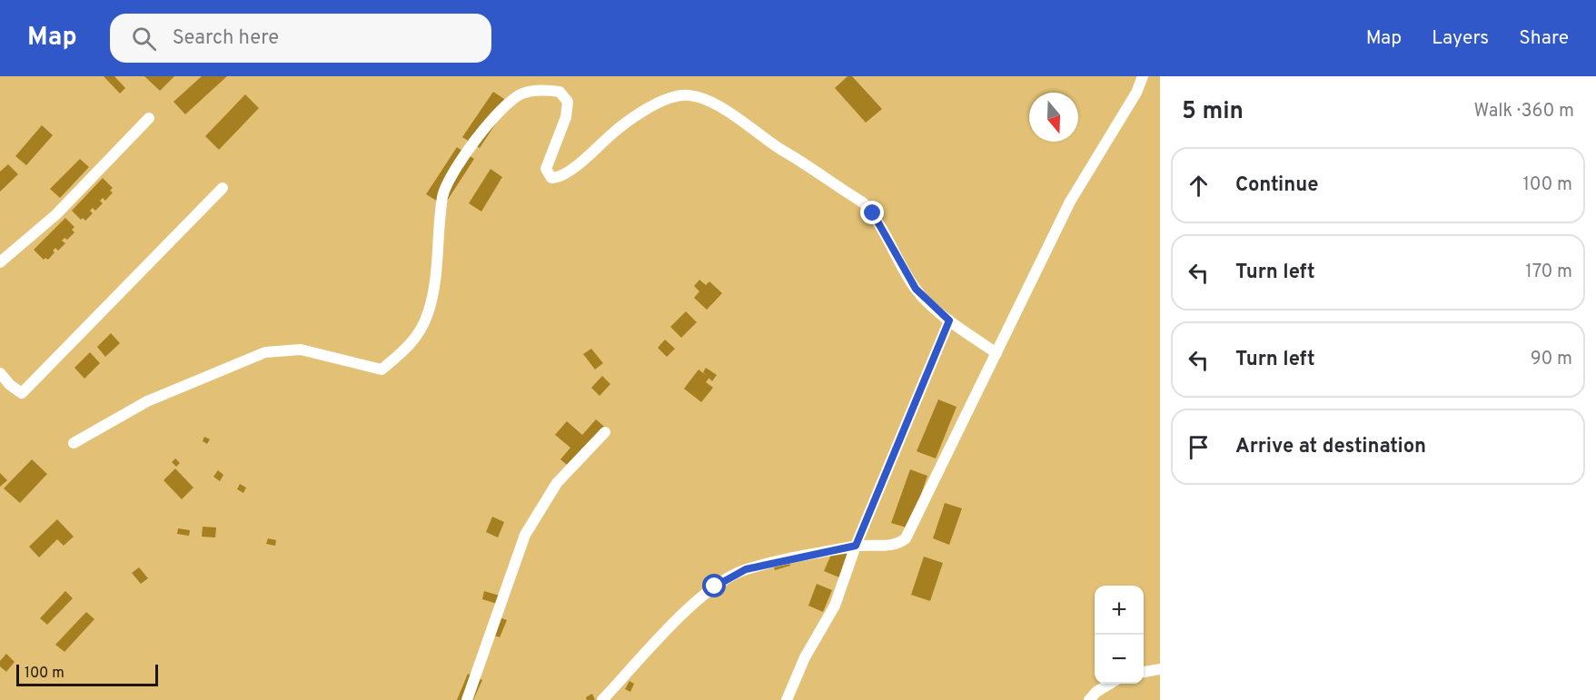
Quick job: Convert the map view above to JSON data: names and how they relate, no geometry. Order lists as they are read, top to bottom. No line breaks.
{"scale_bar":"100 m","north":"bottom","page":{"header":"Map","search":"Search here","nav":["Map","Layers","Share"],"heading":["5 min","Walk · 360 m"],"list":[["Continue","100 m"],["Turn left","170 m"],["Turn left","90 m"],"Arrive at destination"],"map_buttons":["+","−"],"scale":"100 m"}}
